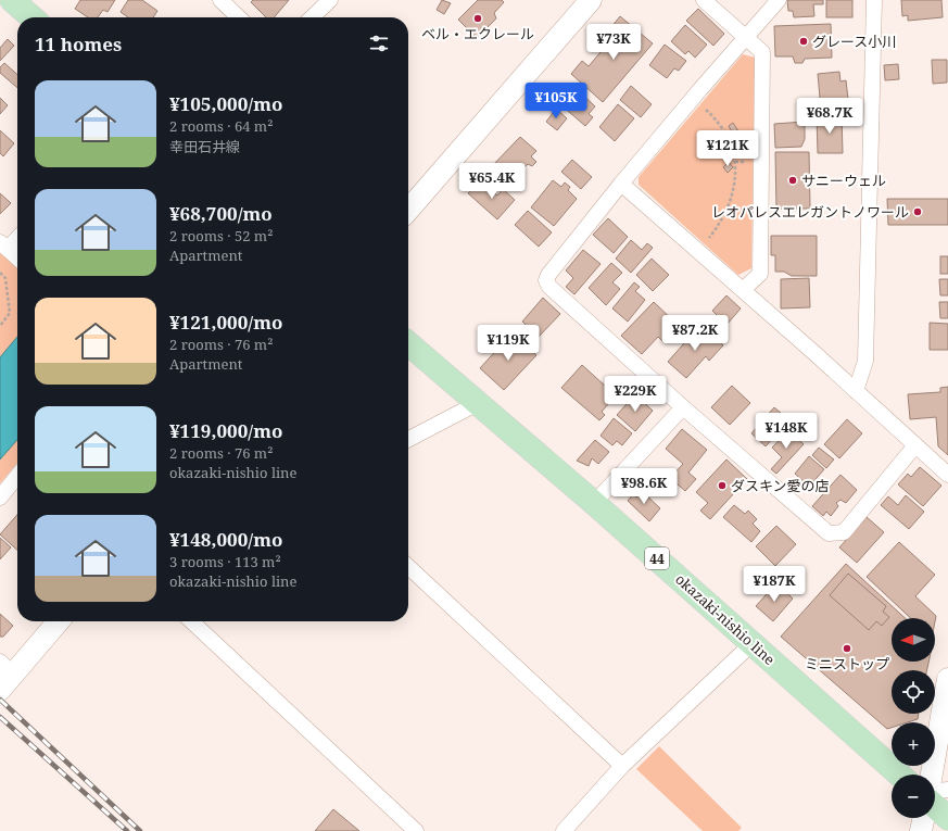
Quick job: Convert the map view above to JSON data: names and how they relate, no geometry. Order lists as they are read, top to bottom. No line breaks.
{"streets":{"main road":["44","okazaki-nishio line"]},"places":["ベル・エクレール","グレース小川","サニーウェル","レオパレスエレガントノワール","ダスキン愛の店","ミニストップ"],"north":"left","page":{"heading":"11 homes","price":["¥73K","¥105K","¥68.7K","¥121K","¥65.4K","¥87.2K","¥119K","¥229K","¥148K","¥98.6K","¥187K"],"list":[{"name":"¥105,000/mo","note":"2 rooms · 64 m² · 幸田石井線"},{"name":"¥68,700/mo","note":"2 rooms · 52 m² · Apartment"},{"name":"¥121,000/mo","note":"2 rooms · 76 m² · Apartment"},{"name":"¥119,000/mo","note":"2 rooms · 76 m² · okazaki-nishio line"},{"name":"¥148,000/mo","note":"3 rooms · 113 m² · okazaki-nishio line"}],"map_buttons":["+","−"]}}
